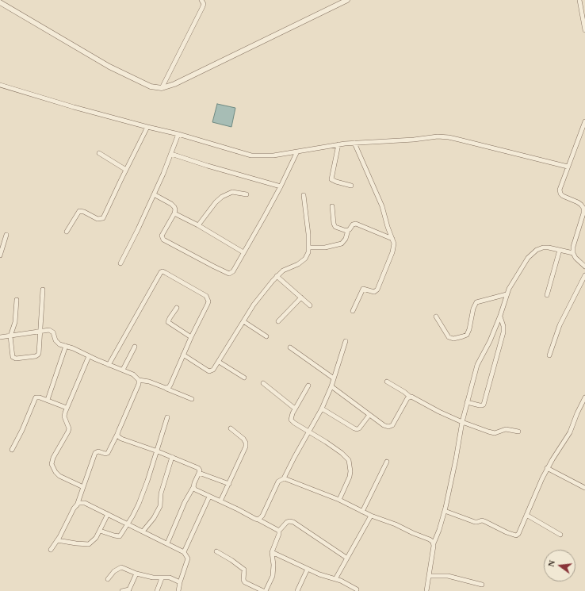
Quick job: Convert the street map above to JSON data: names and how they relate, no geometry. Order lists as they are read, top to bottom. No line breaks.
{"north":"left"}
